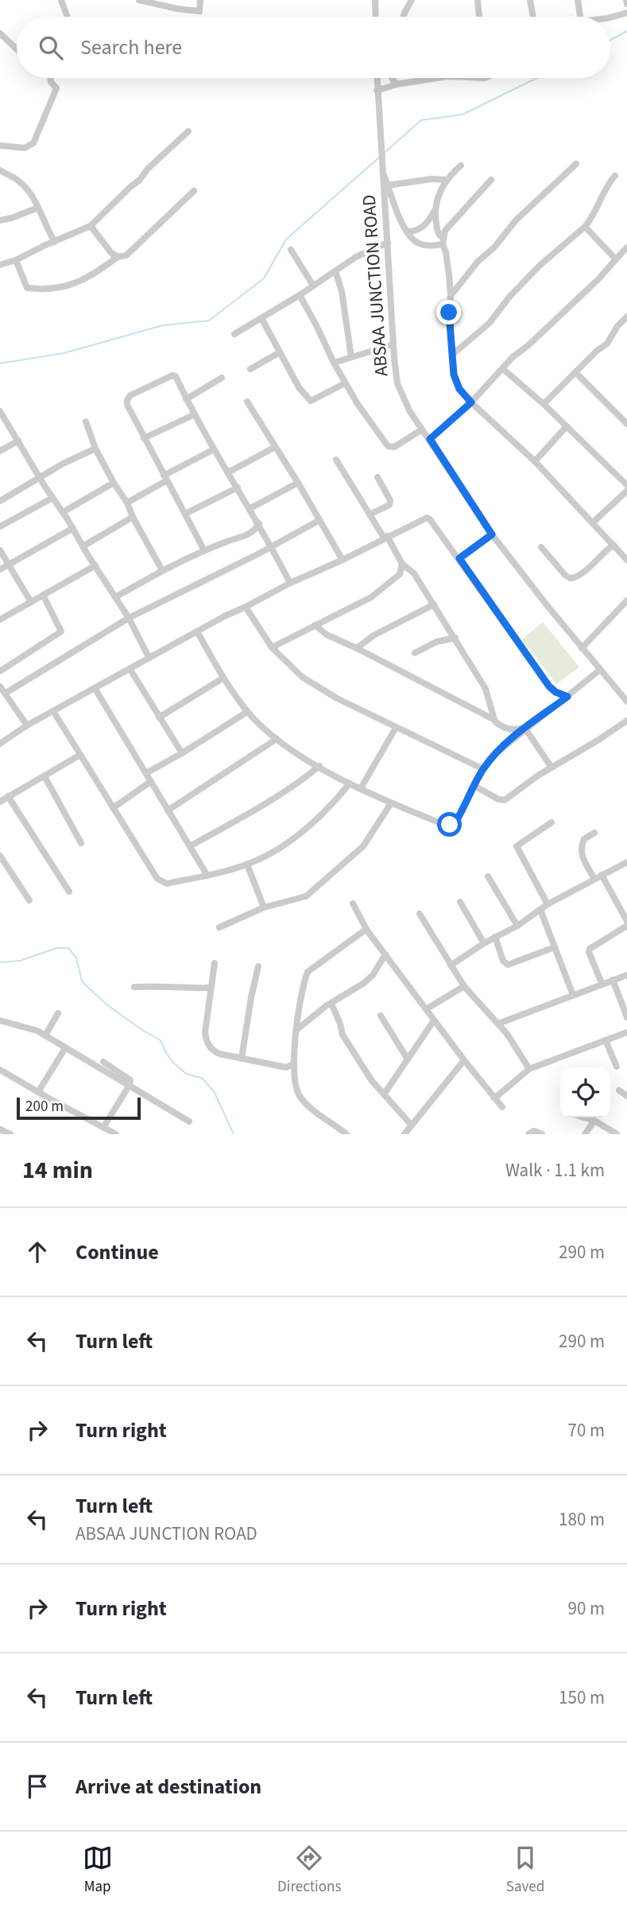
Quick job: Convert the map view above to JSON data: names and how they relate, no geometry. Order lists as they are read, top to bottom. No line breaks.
{"streets":{"street":["ABSAA JUNCTION ROAD"]},"scale_bar":"200 m","page":{"search":"Search here","scale":"200 m","heading":["14 min","Walk · 1.1 km"],"list":[["Continue","290 m"],["Turn left","290 m"],["Turn right","70 m"],["Turn left","ABSAA JUNCTION ROAD","180 m"],["Turn right","90 m"],["Turn left","150 m"],"Arrive at destination"],"nav":["Map","Directions","Saved"]}}
